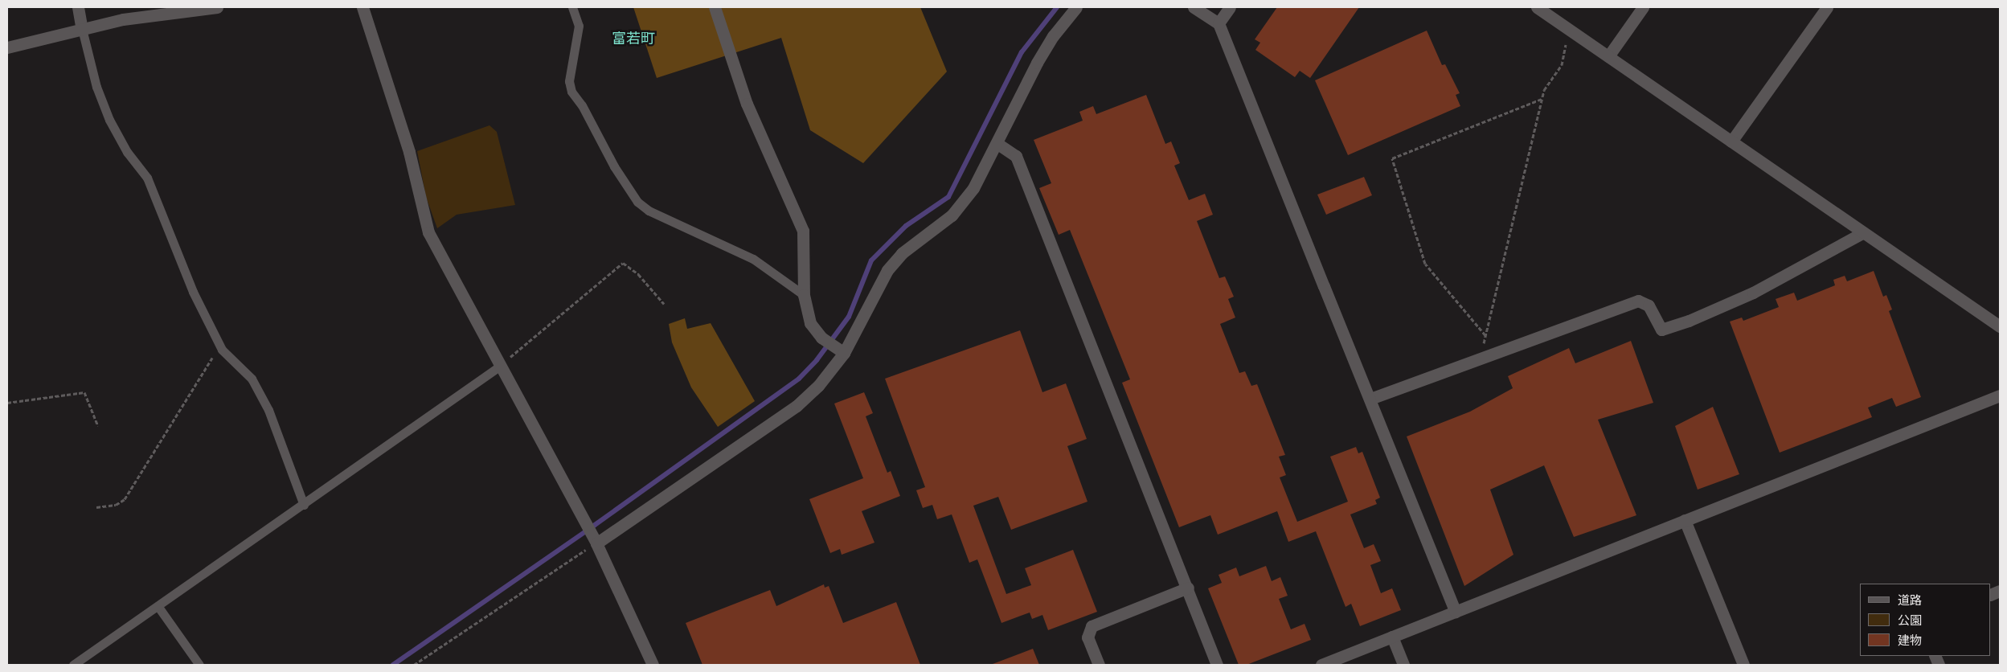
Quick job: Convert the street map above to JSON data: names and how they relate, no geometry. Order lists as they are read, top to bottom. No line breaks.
{"districts":["富若町"],"legend":["道路","公園","建物"]}
